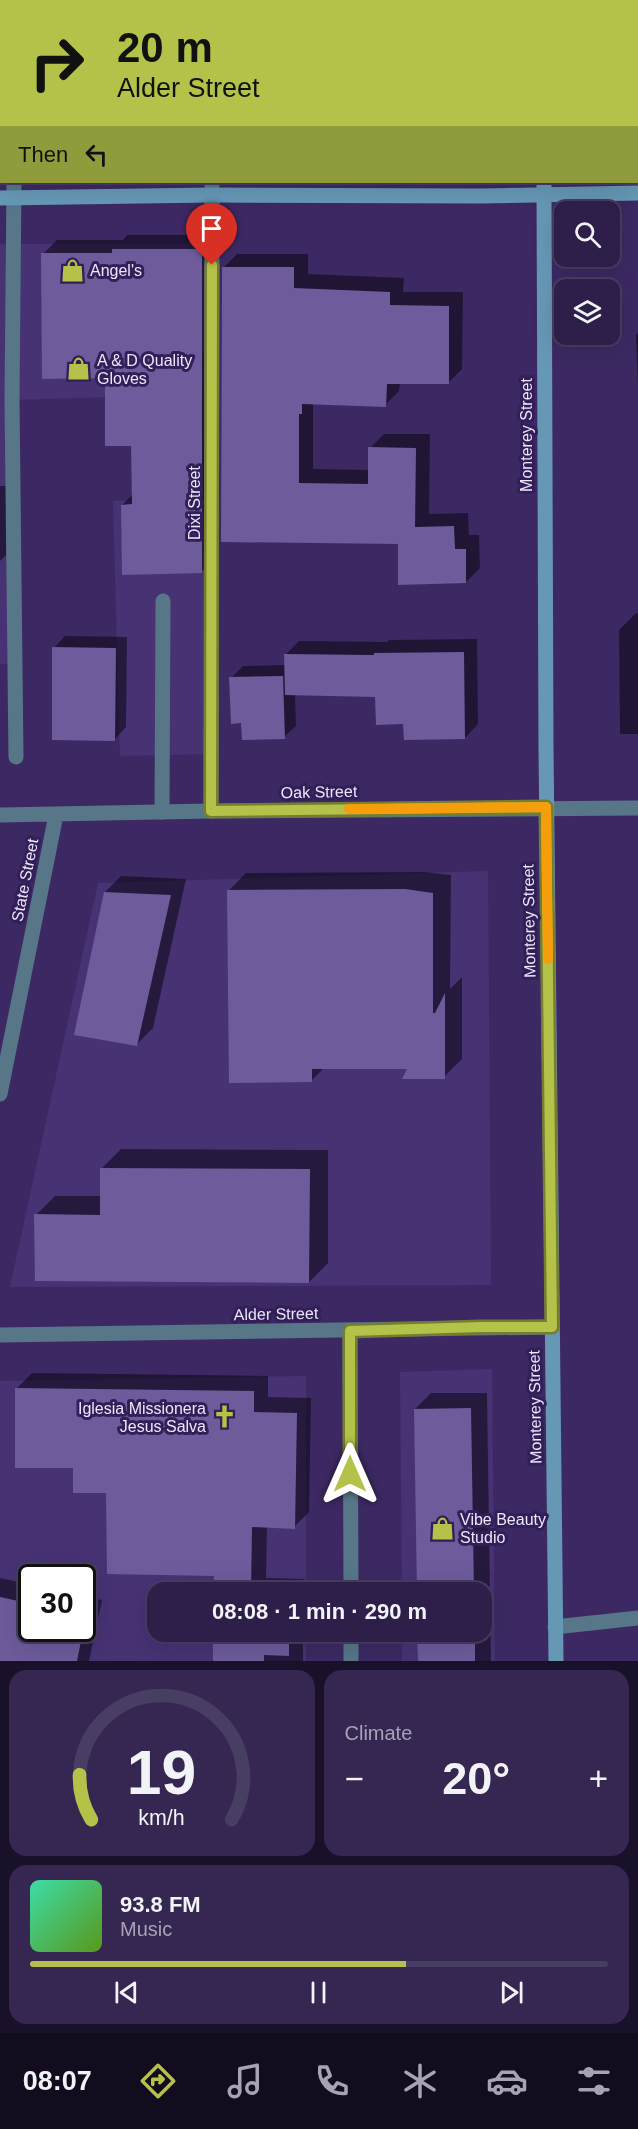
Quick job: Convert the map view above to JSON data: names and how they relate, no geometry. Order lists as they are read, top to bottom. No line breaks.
{"streets":{"street":["Monterey Street","Dixi Street","Oak Street","State Street","Alder Street"]},"crossings":[["Monterey Street","Oak Street"],["Monterey Street","Alder Street"],["Dixi Street","Oak Street"],["Oak Street","State Street"]],"places":{"shop":["Angel's","A & D Quality Gloves","Vibe Beauty Studio"],"church":["Iglesia Missionera Jesus Salva"]},"page":{"turn":["20 m","Alder Street"],"then":"Then","limit":"30","trip":"08:08 · 1 min · 290 m","tile":"Climate","heat":["−","20°","+"],"song":["93.8 FM","Music"],"tabs":"08:07","gauge":["19","km/h"]}}
